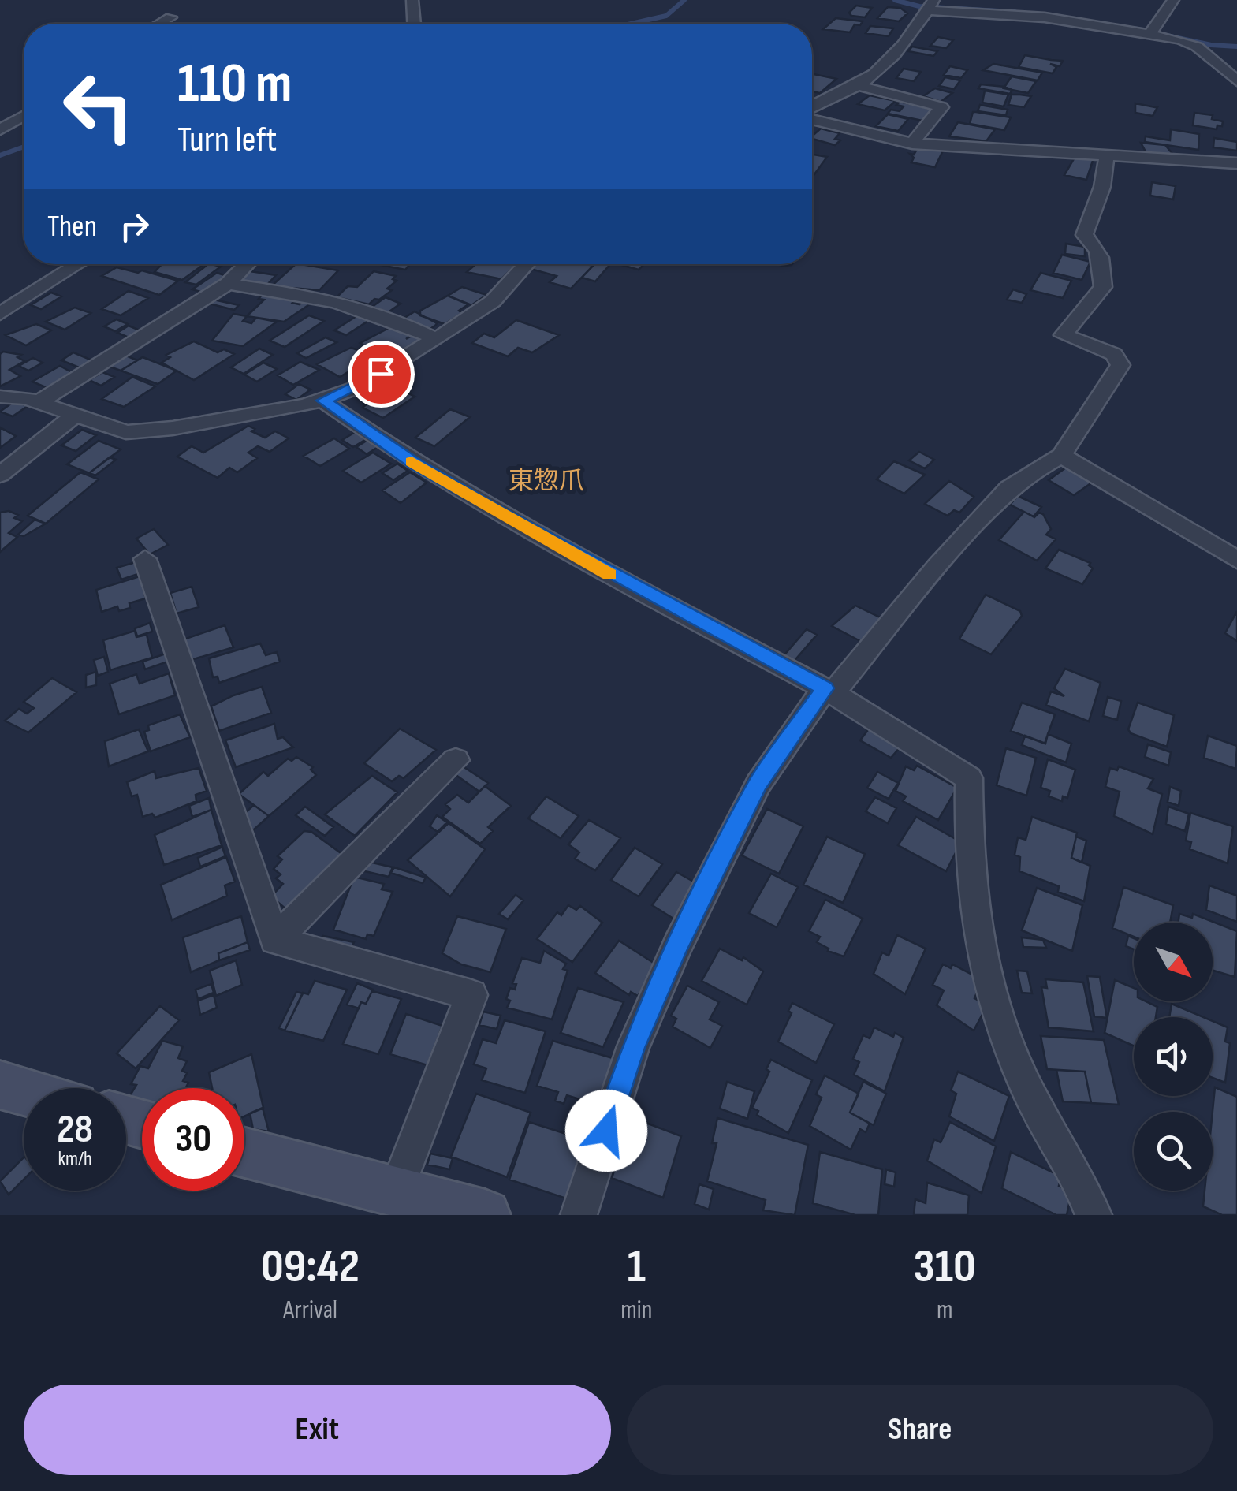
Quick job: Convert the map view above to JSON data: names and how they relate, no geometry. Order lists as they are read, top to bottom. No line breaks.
{"districts":["東惣爪"],"north":"bottom right","page":{"turn":["110 m","Turn left"],"then":"Then","speed":"28 km/h","limit":"30","eta":["09:42","Arrival","1","min","310","m"],"buttons":["Exit","Share"]}}
